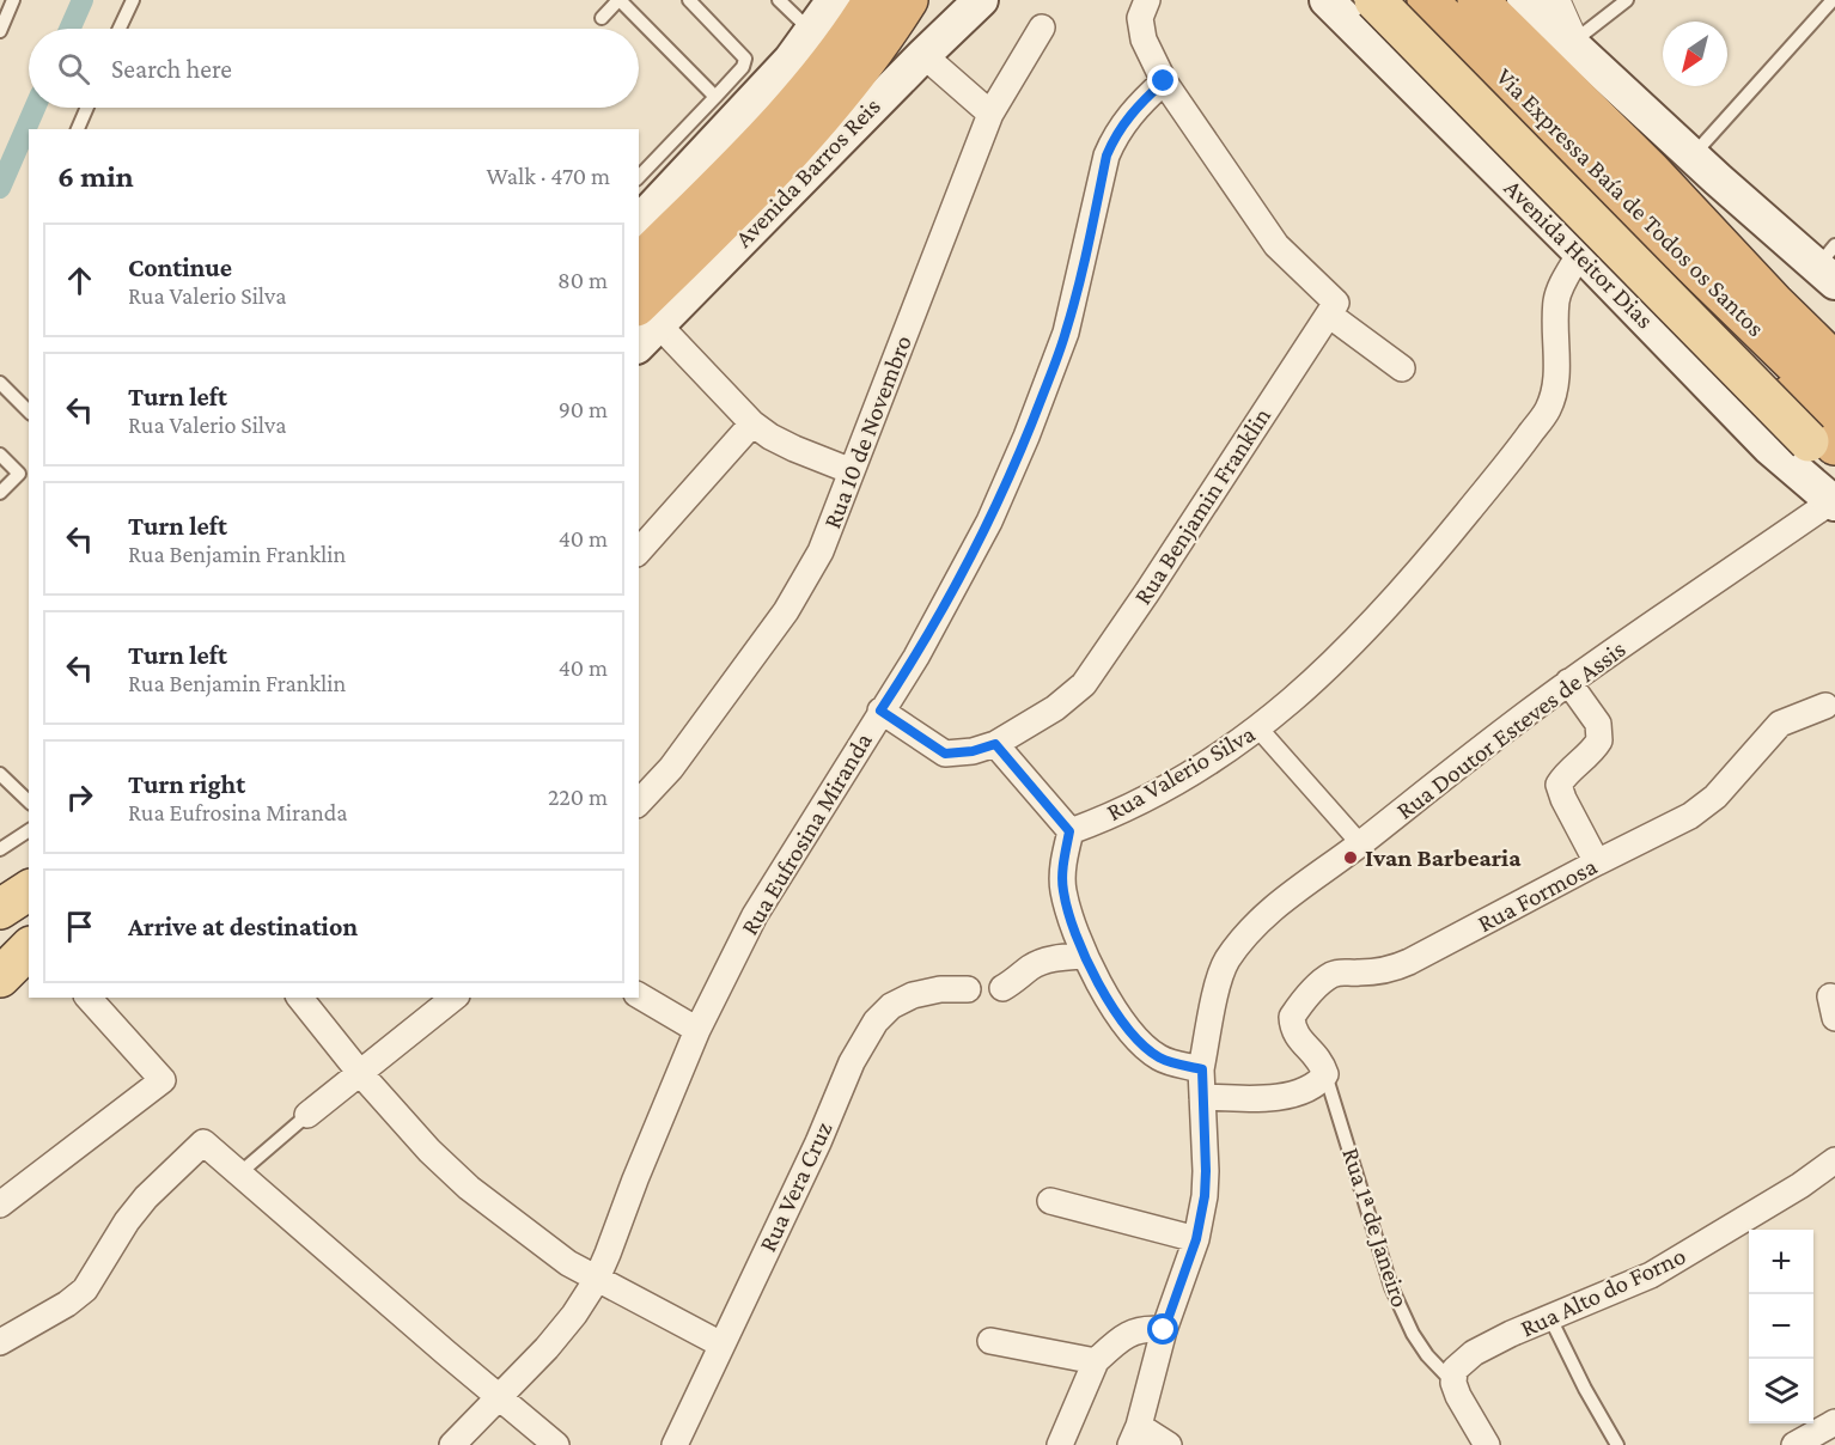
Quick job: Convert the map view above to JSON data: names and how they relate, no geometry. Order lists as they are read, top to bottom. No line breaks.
{"streets":{"highway":["Via Expressa Baía de Todos os Santos"],"main road":["Avenida Barros Reis","Avenida Heitor Dias"],"street":["Rua 10 de Novembro","Rua Benjamin Franklin","Rua Doutor Esteves de Assis","Rua Valerio Silva","Rua Eufrosina Miranda","Rua Formosa","Rua Vera Cruz","Rua 1ª de Janeiro","Rua Alto do Forno"]},"crossings":[["Via Expressa Baía de Todos os Santos","Avenida Heitor Dias"],["Via Expressa Baía de Todos os Santos","Rua Doutor Esteves de Assis"],["Avenida Heitor Dias","Rua Doutor Esteves de Assis"],["Avenida Heitor Dias","Rua Valerio Silva"],["Rua Benjamin Franklin","Rua Eufrosina Miranda"],["Rua Formosa","Rua 1ª de Janeiro"],["Rua 1ª de Janeiro","Rua Alto do Forno"]],"places":["Ivan Barbearia"],"north":"bottom left","page":{"search":"Search here","heading":["6 min","Walk · 470 m"],"list":[["Continue","Rua Valerio Silva","80 m"],["Turn left","Rua Valerio Silva","90 m"],["Turn left","Rua Benjamin Franklin","40 m"],["Turn left","Rua Benjamin Franklin","40 m"],["Turn right","Rua Eufrosina Miranda","220 m"],"Arrive at destination"],"map_buttons":["+","−"]}}
